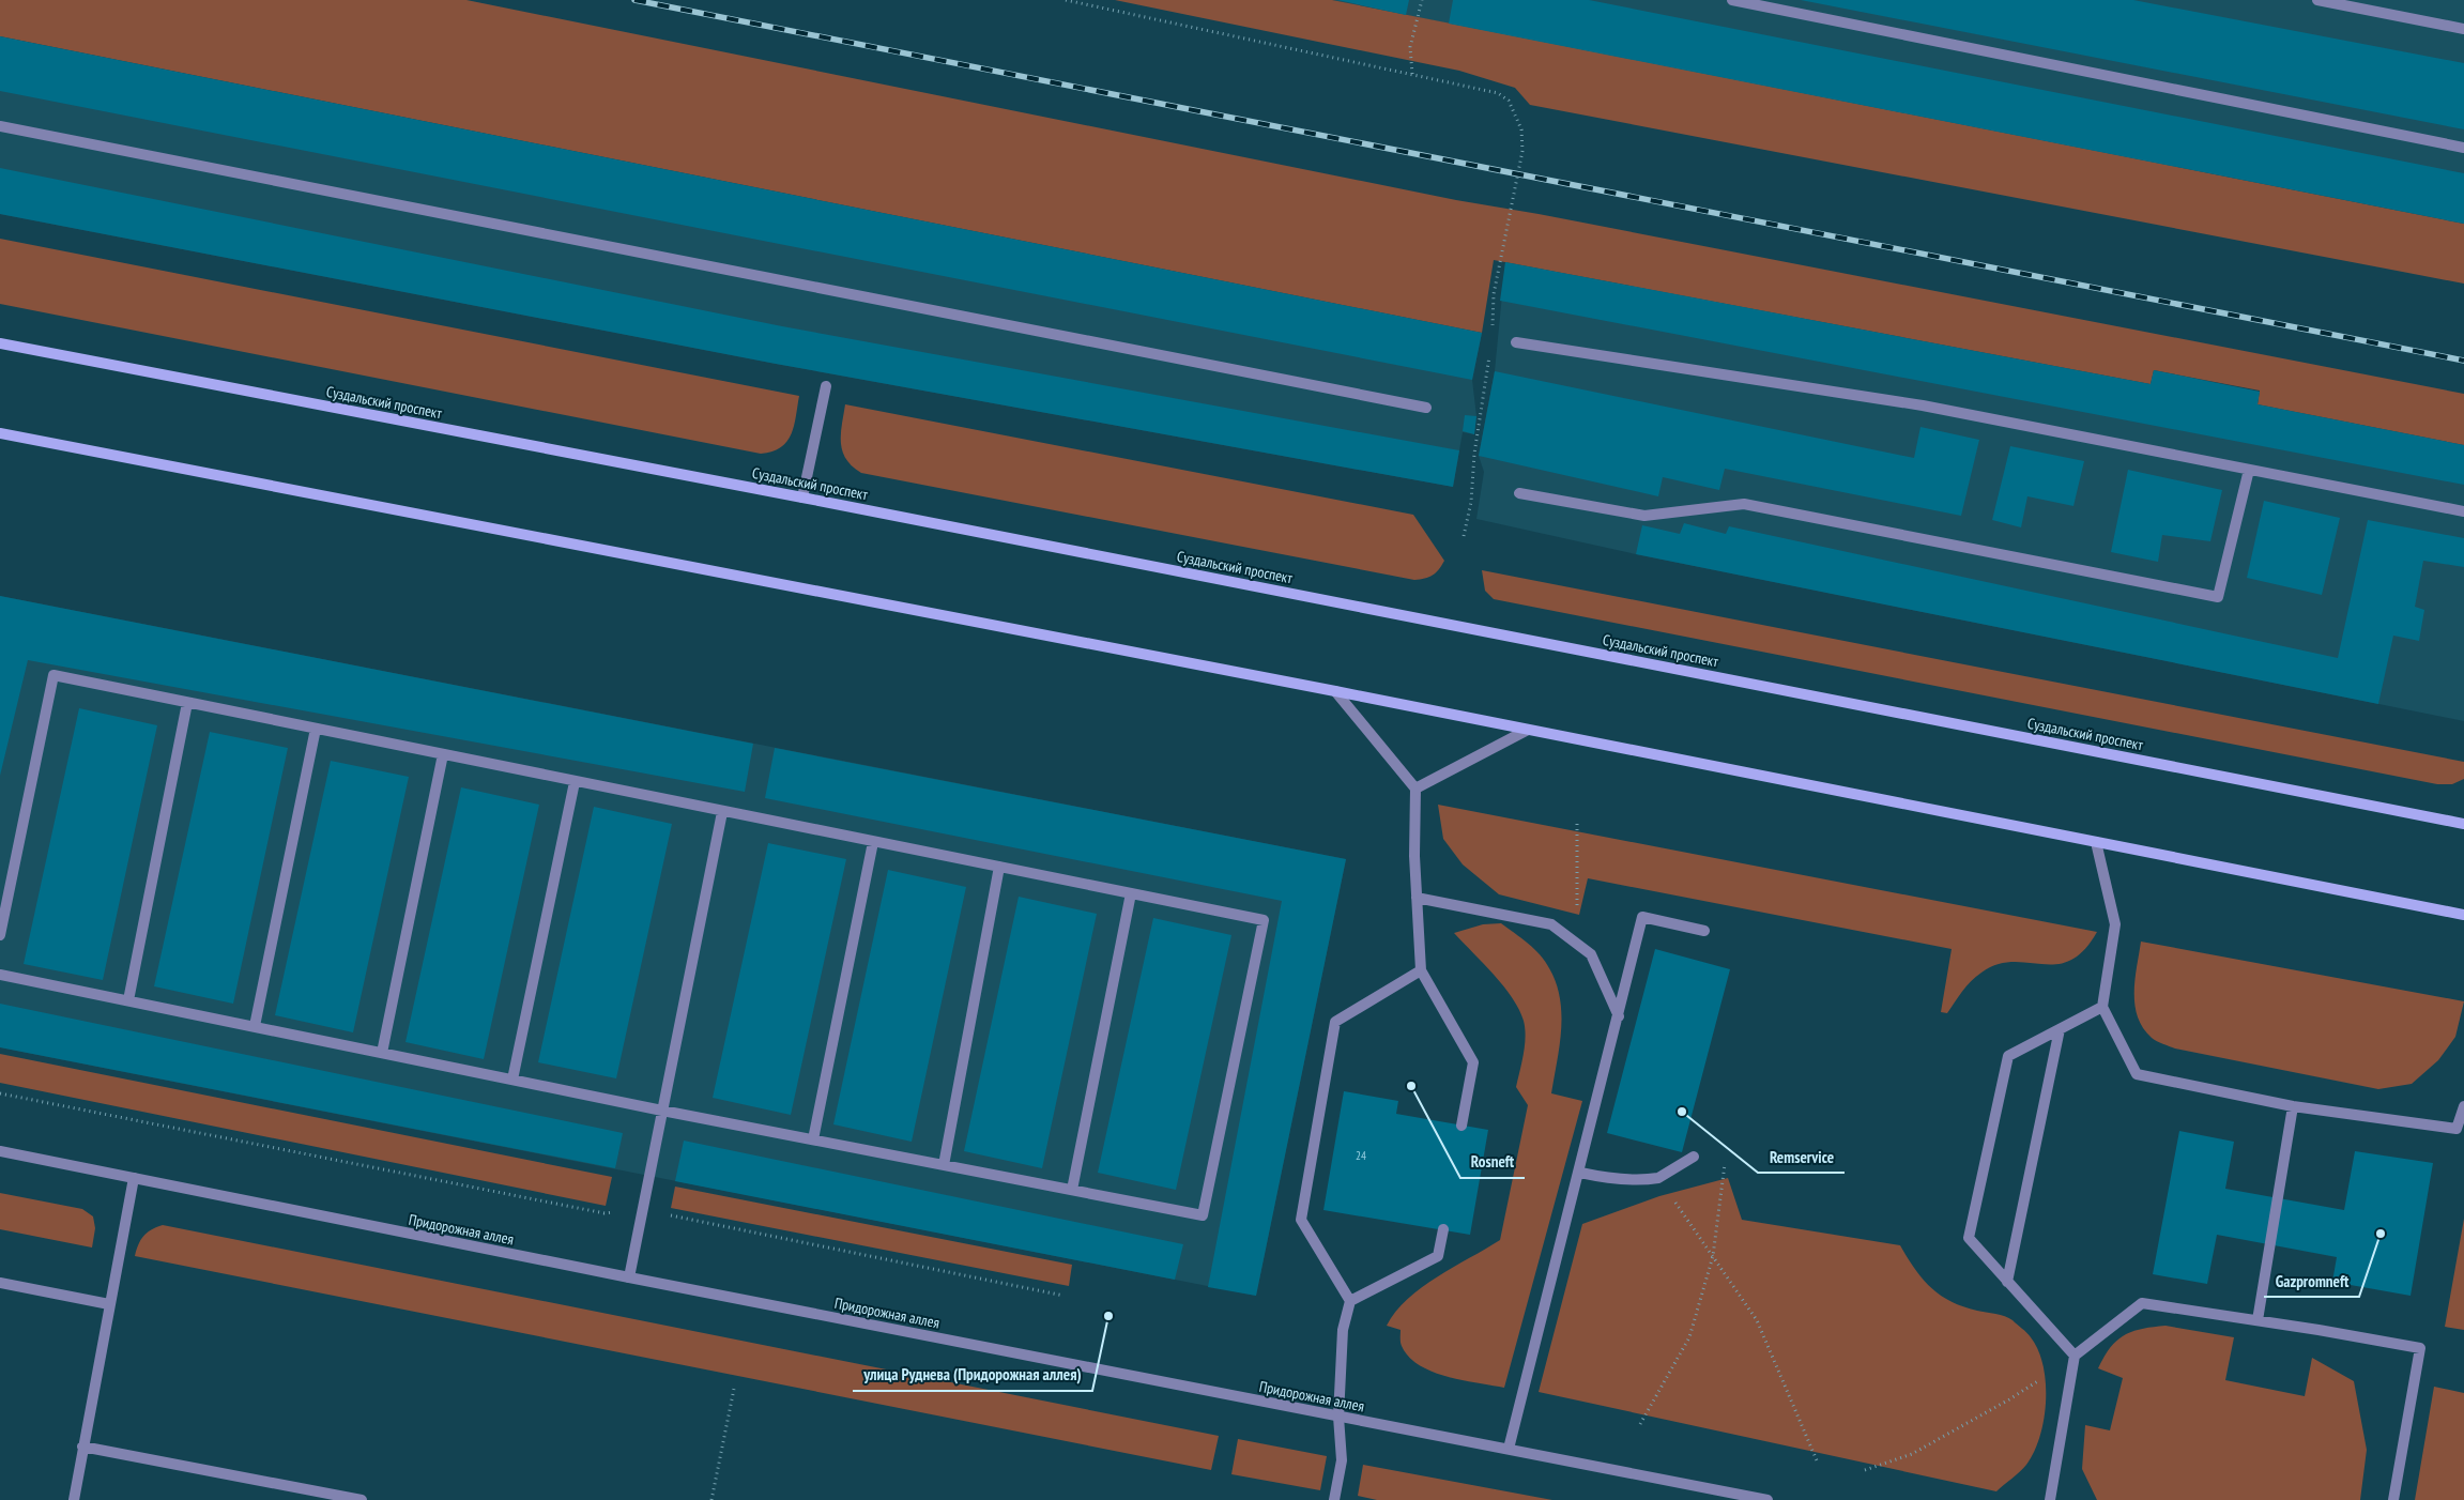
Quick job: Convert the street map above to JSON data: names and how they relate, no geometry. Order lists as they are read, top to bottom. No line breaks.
{"streets":{"main road":["Суздальский проспект"],"street":["Придорожная аллея"]},"places":["Rosneft","Remservice","Gazpromneft","улица Руднева (Придорожная аллея)"],"house_numbers":["24"]}
